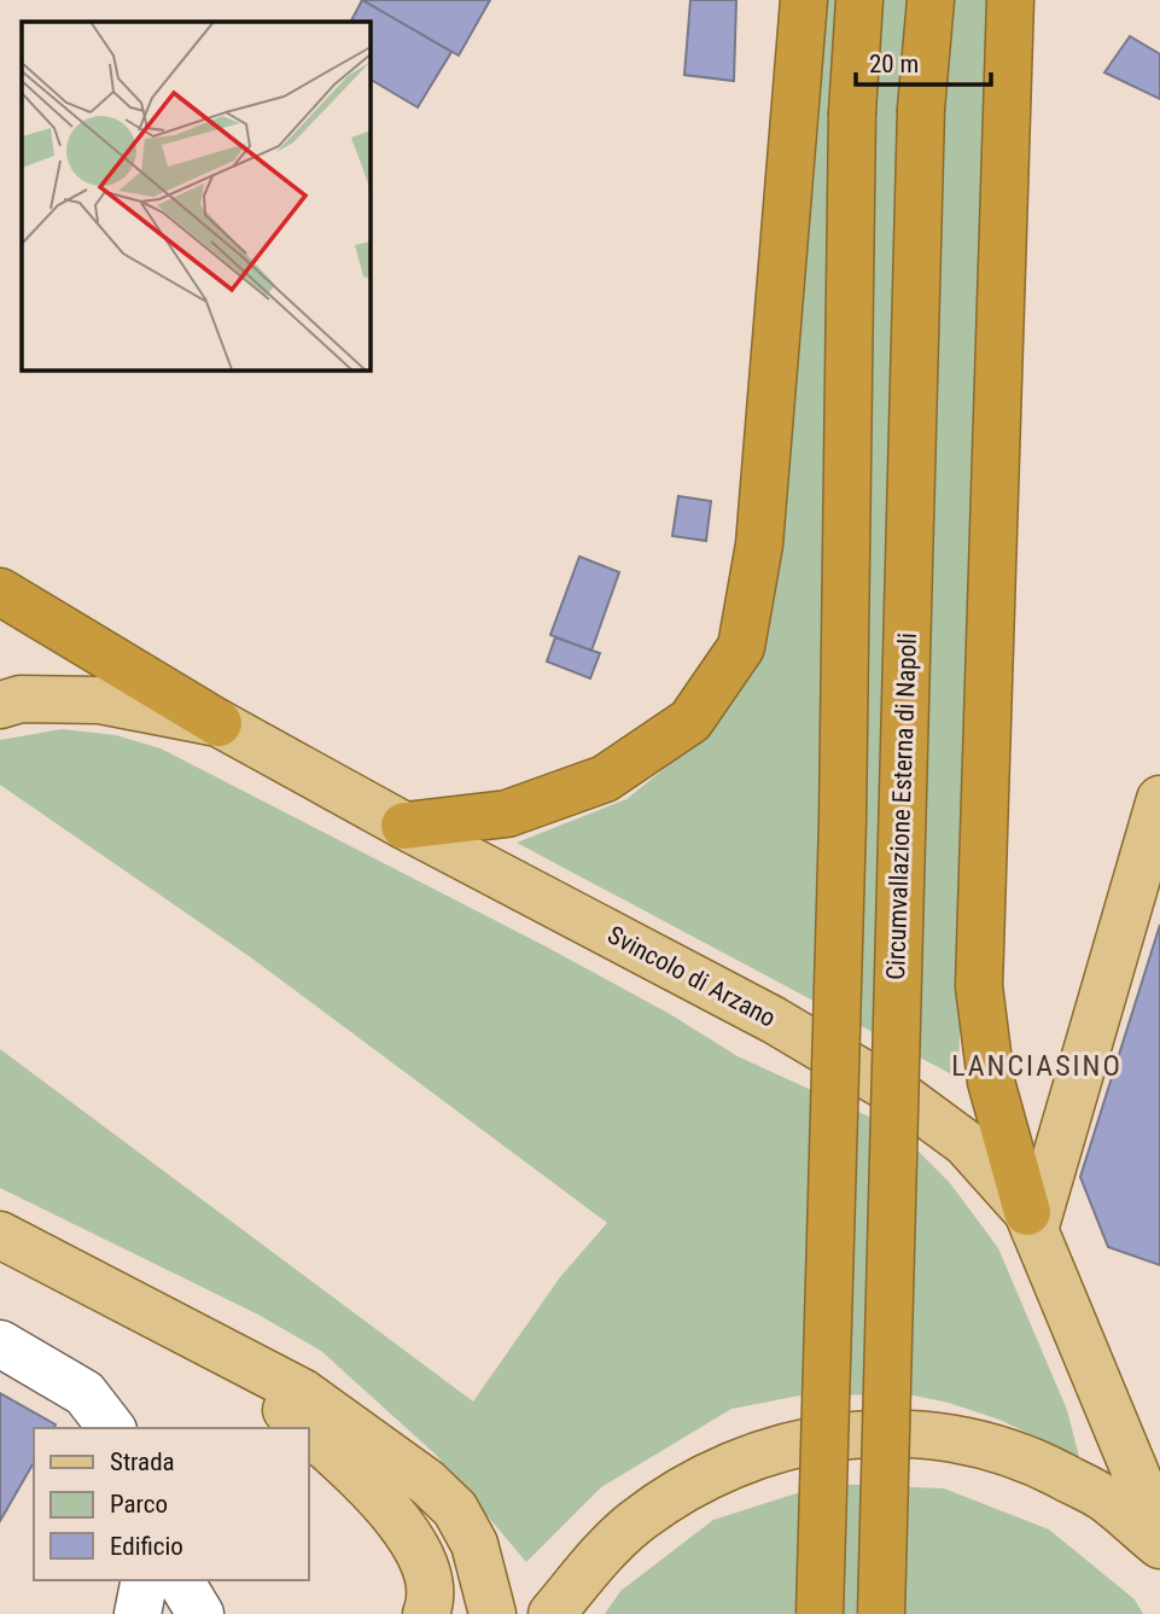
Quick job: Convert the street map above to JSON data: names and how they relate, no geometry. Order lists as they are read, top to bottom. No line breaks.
{"streets":{"highway":["Circumvallazione Esterna di Napoli"],"main road":["Svincolo di Arzano"]},"districts":["LANCIASINO"],"legend":["Strada","Parco","Edificio"],"scale_bar":"20 m"}
